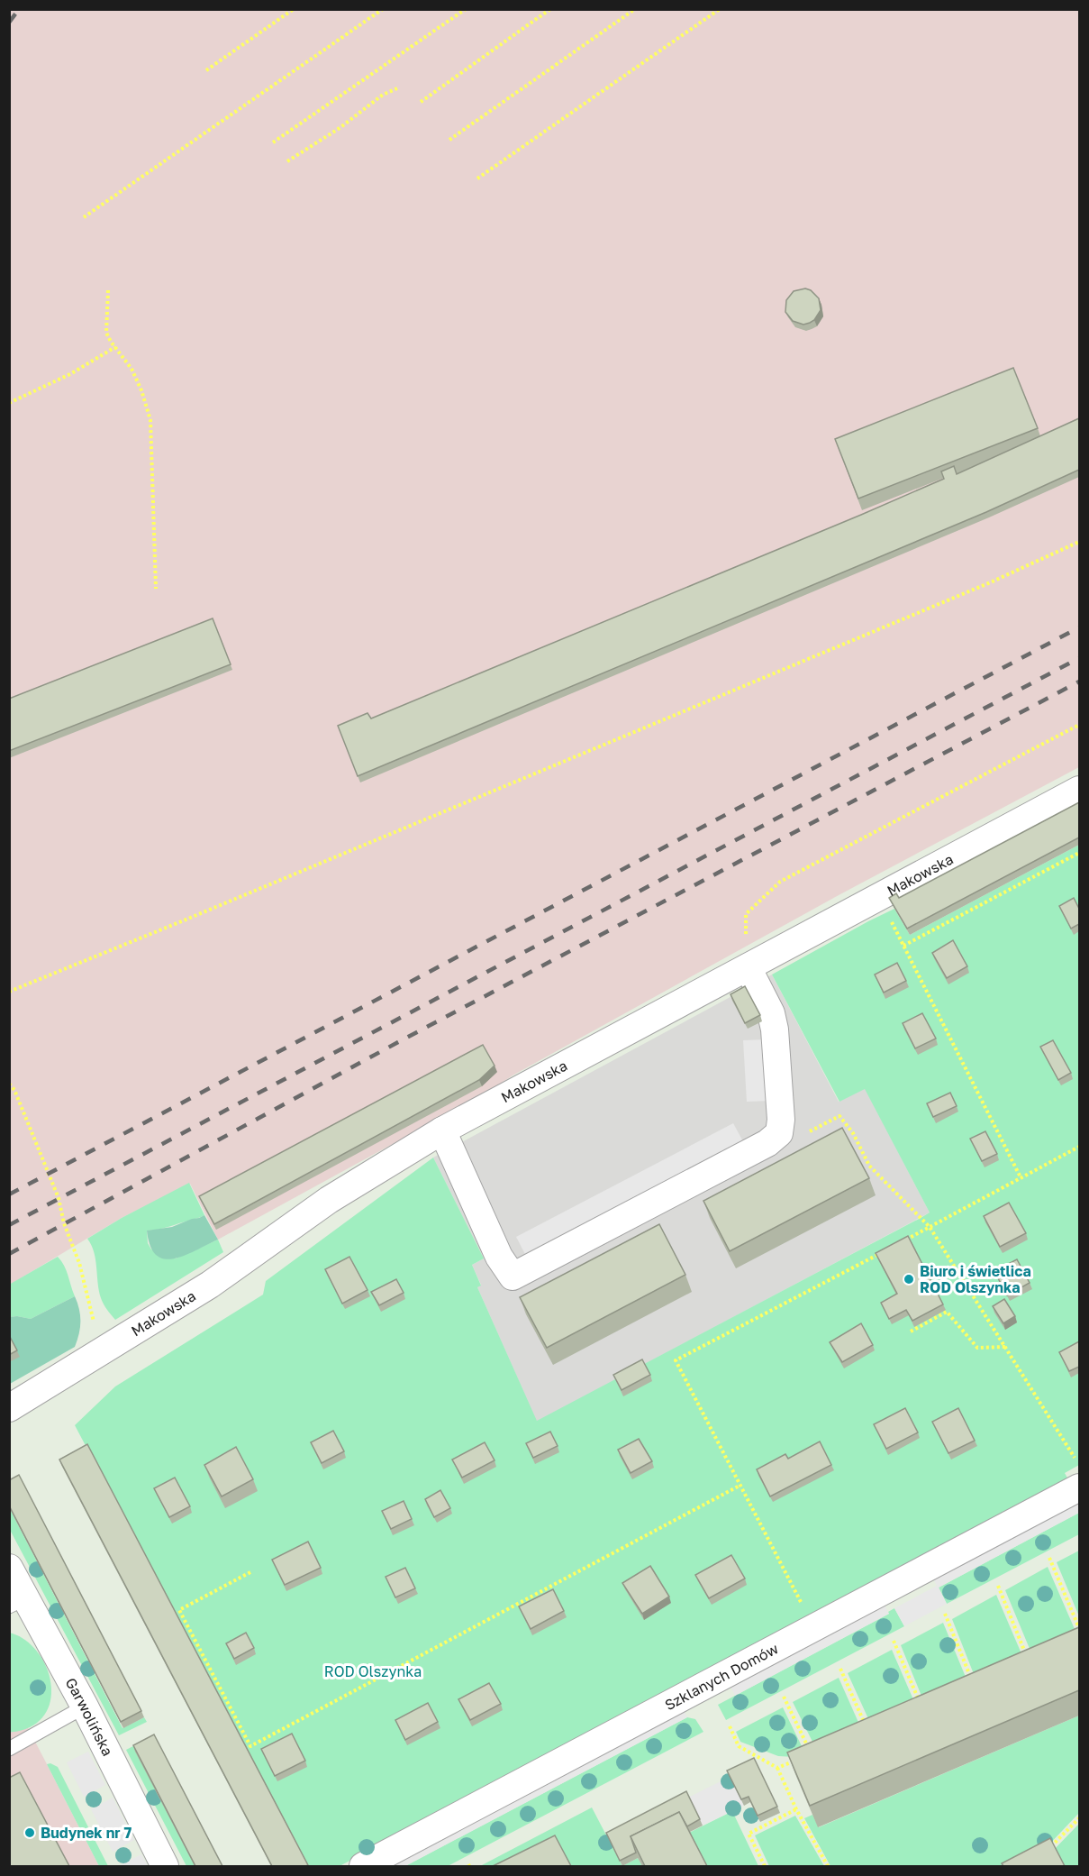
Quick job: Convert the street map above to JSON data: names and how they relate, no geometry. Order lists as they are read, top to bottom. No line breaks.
{"streets":{"street":["Makowska","Szklanych Domów","Garwolińska"]},"parks":["ROD Olszynka"],"places":["Biuro i świetlica ROD Olszynka","Budynek nr 7"]}
